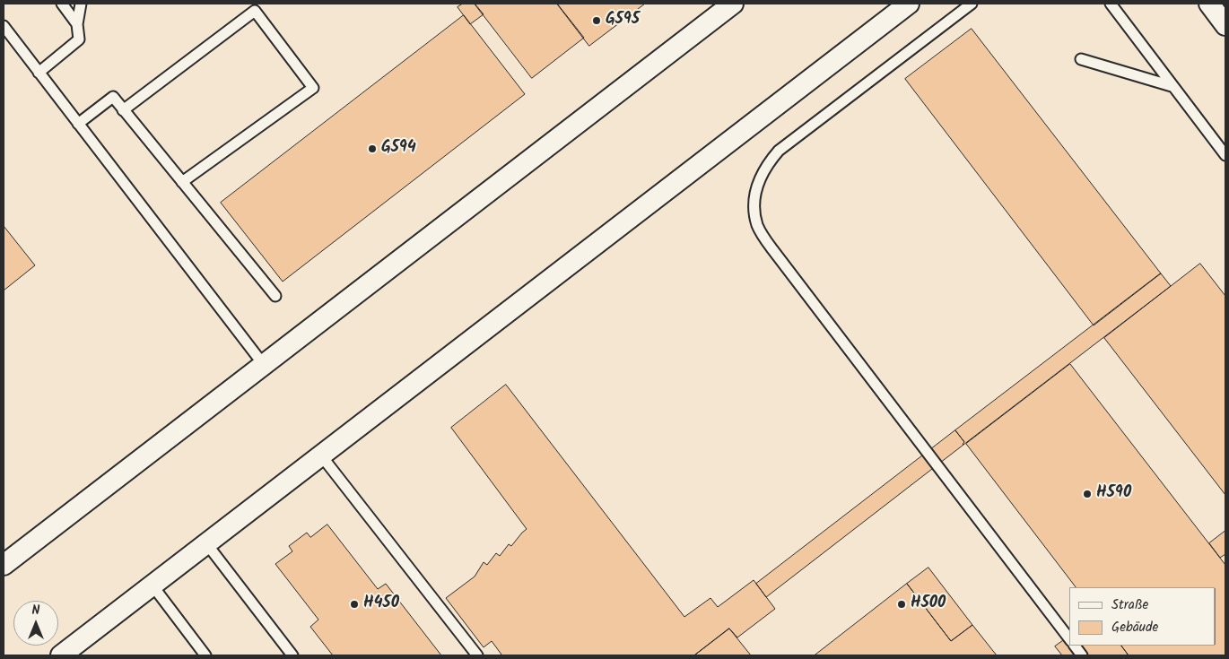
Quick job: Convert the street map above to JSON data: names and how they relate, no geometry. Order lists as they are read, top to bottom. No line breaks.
{"places":["G595","G594","H590","H450","H500"],"legend":["Straße","Gebäude"],"north":"top"}
